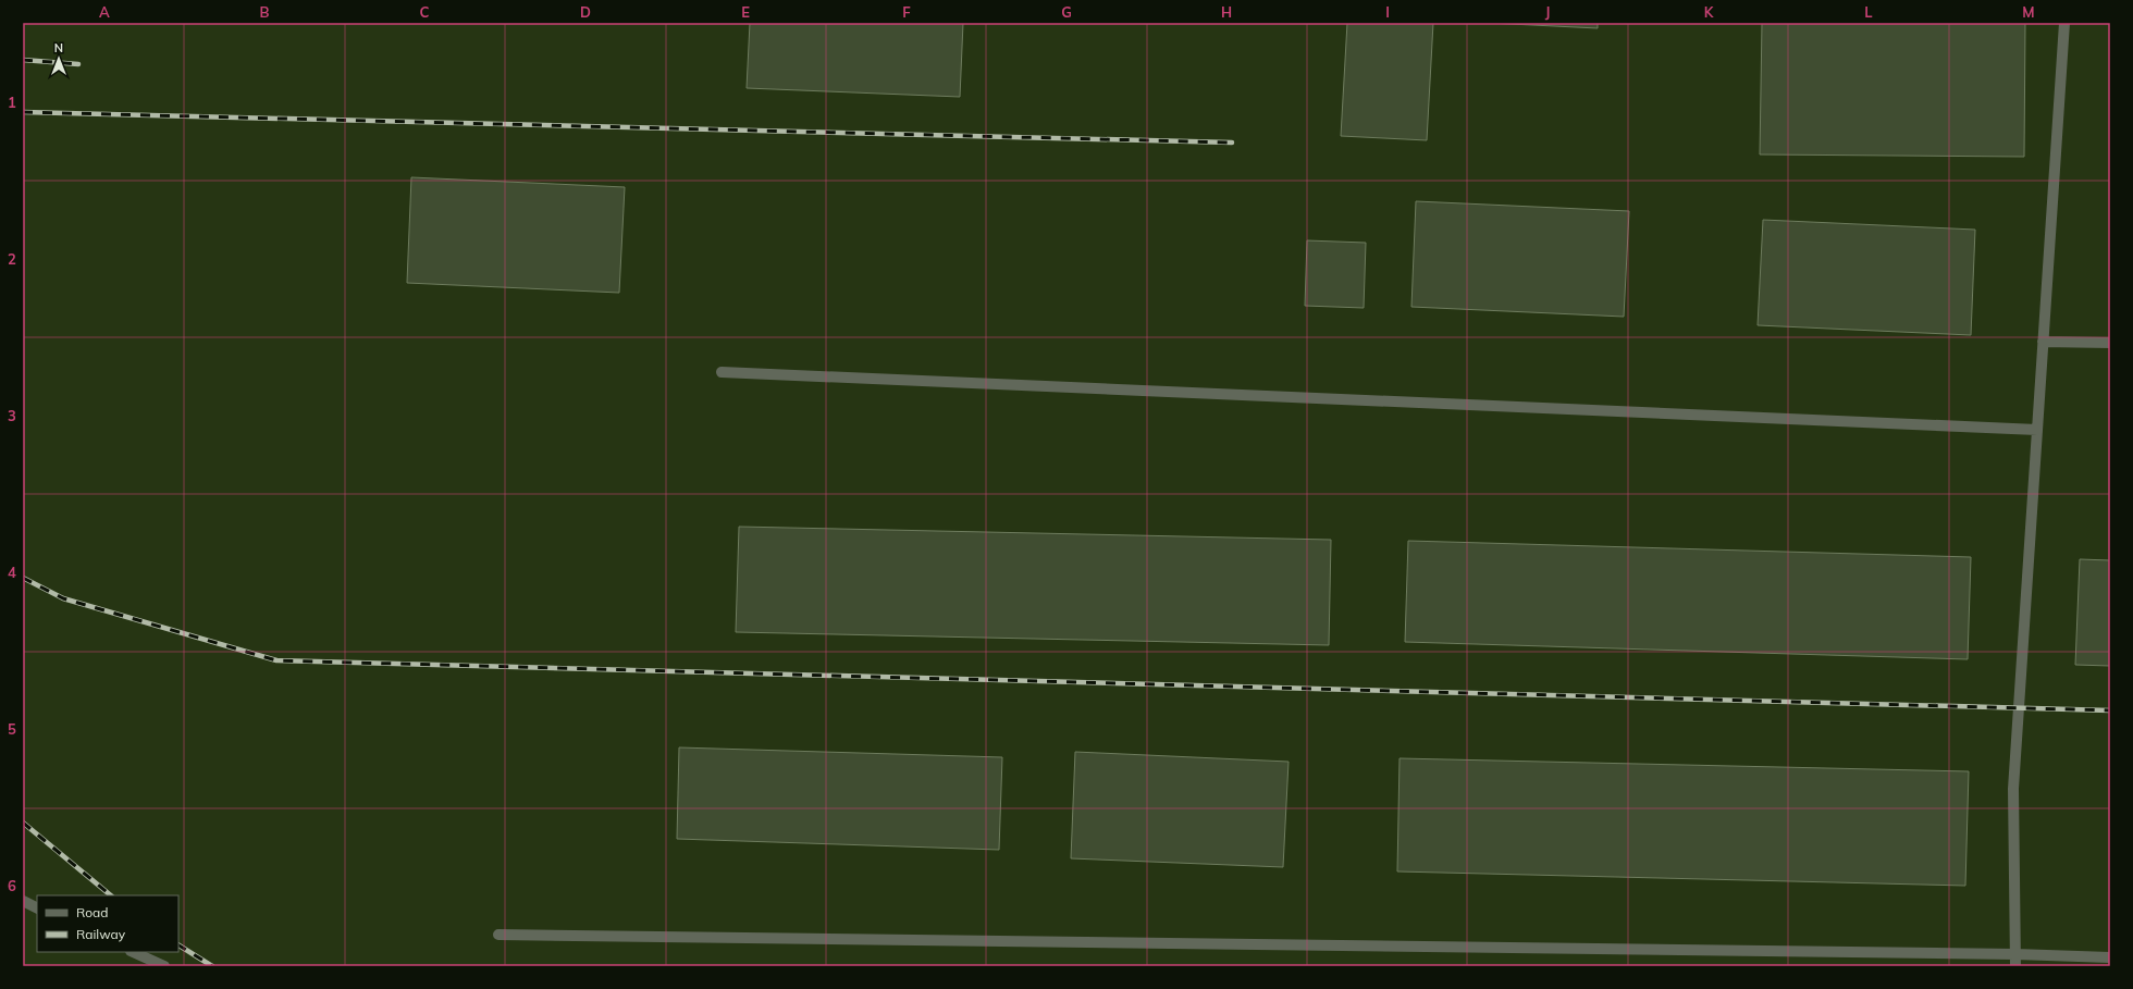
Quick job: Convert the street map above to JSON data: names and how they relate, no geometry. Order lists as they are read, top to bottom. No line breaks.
{"legend":["Road","Railway"],"north":"top","grid":{"columns":["A","B","C","D","E","F","G","H","I","J","K","L","M"],"rows":["1","2","3","4","5","6"]}}
